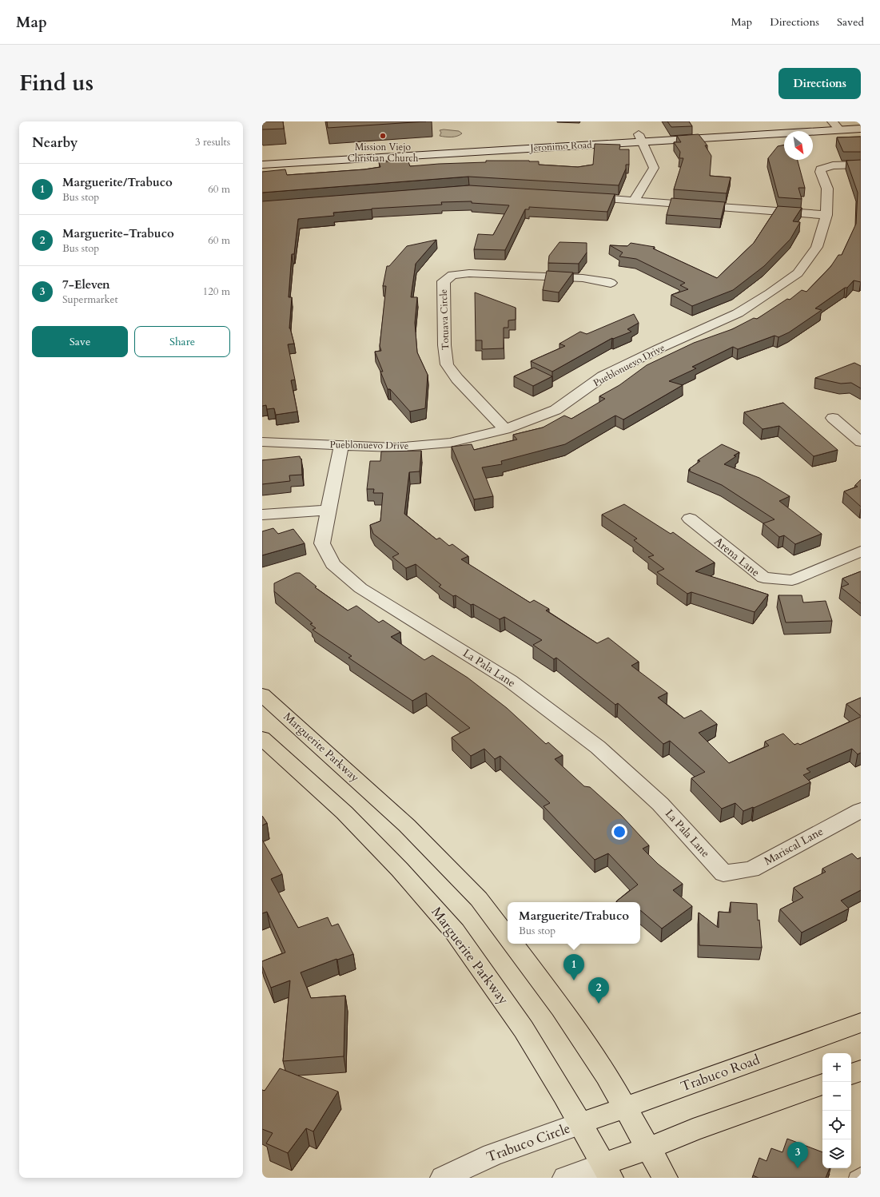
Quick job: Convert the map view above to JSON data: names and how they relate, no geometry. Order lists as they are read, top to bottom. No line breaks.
{"streets":{"main road":["Marguerite Parkway","Trabuco Road"],"street":["Jeronimo Road","Totuava Circle","Pueblonuevo Drive","Arena Lane","La Pala Lane","Mariscal Lane","Trabuco Circle"]},"crossings":[["Totuava Circle","Pueblonuevo Drive"],["Pueblonuevo Drive","La Pala Lane"],["La Pala Lane","Mariscal Lane"],["Marguerite Parkway","Trabuco Road"],["Marguerite Parkway","Trabuco Circle"],["Trabuco Road","Trabuco Circle"]],"places":["Mission Viejo Christian Church"],"north":"bottom right","page":{"header":"Map","nav":["Map","Directions","Saved"],"title":"Find us","buttons":["Directions",["Save","Share"]],"heading":["Nearby","3 results"],"list":[{"mark":"1","name":"Marguerite/Trabuco","note":"Bus stop","value":"60 m"},{"mark":"2","name":"Marguerite-Trabuco","note":"Bus stop","value":"60 m"},{"mark":"3","name":"7-Eleven","note":"Supermarket","value":"120 m"}],"popup":["Marguerite/Trabuco","Bus stop"],"pins":["1","2","3"],"map_buttons":["+","−"]}}
